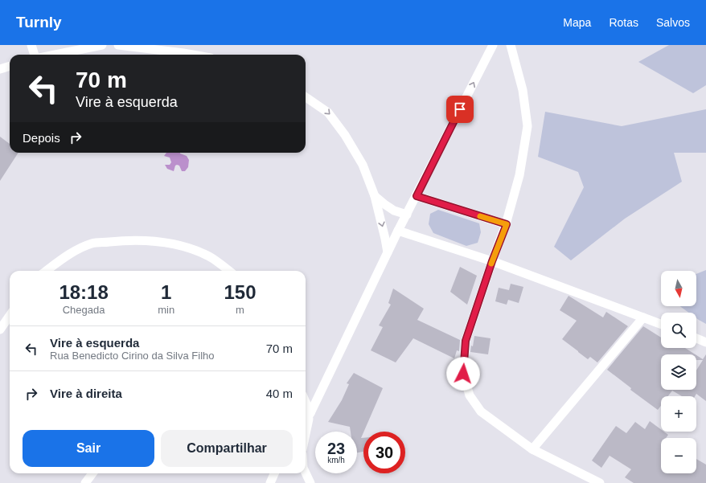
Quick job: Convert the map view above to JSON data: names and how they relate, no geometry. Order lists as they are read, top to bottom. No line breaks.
{"north":"bottom","page":{"header":"Turnly","nav":["Mapa","Rotas","Salvos"],"turn":["70 m","Vire à esquerda"],"then":"Depois","map_buttons":["+","−"],"eta":["18:18","Chegada","1","min","150","m"],"list":[{"name":"Vire à esquerda","note":"Rua Benedicto Cirino da Silva Filho","value":"70 m"},{"name":"Vire à direita","value":"40 m"}],"buttons":["Sair","Compartilhar"],"speed":"23 km/h","limit":"30"}}
